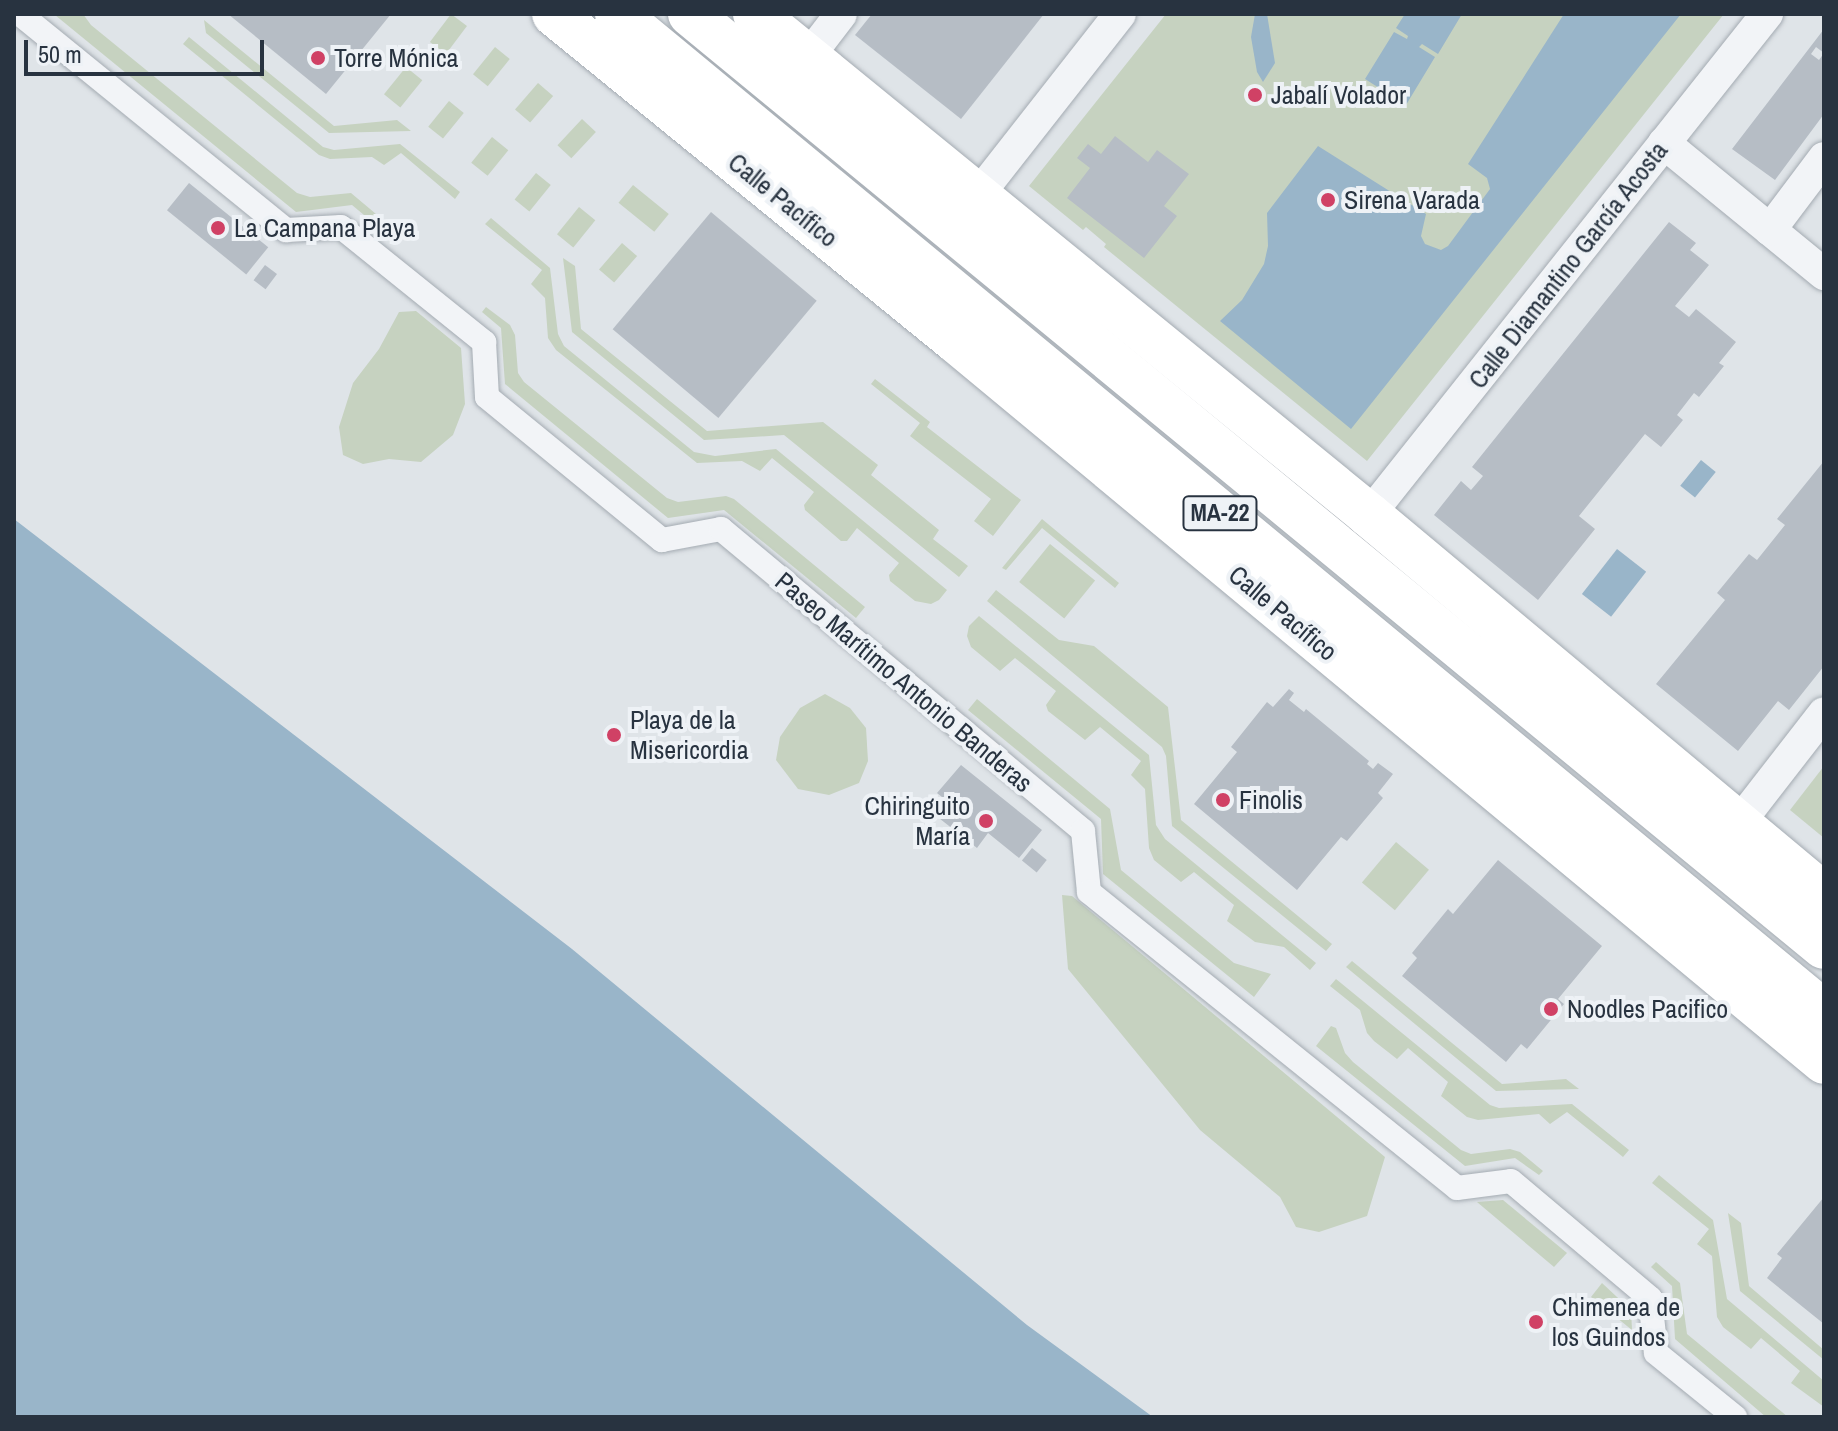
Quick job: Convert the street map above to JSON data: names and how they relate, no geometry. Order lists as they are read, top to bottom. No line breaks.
{"streets":{"main road":["Calle Pacífico","MA-22"],"street":["Calle Diamantino García Acosta","Paseo Marítimo Antonio Banderas"]},"places":["Torre Mónica","Jabalí Volador","Sirena Varada","La Campana Playa","Playa de la Misericordia","Finolis","Chiringuito María","Noodles Pacifico","Chimenea de los Guindos"],"scale_bar":"50 m"}
